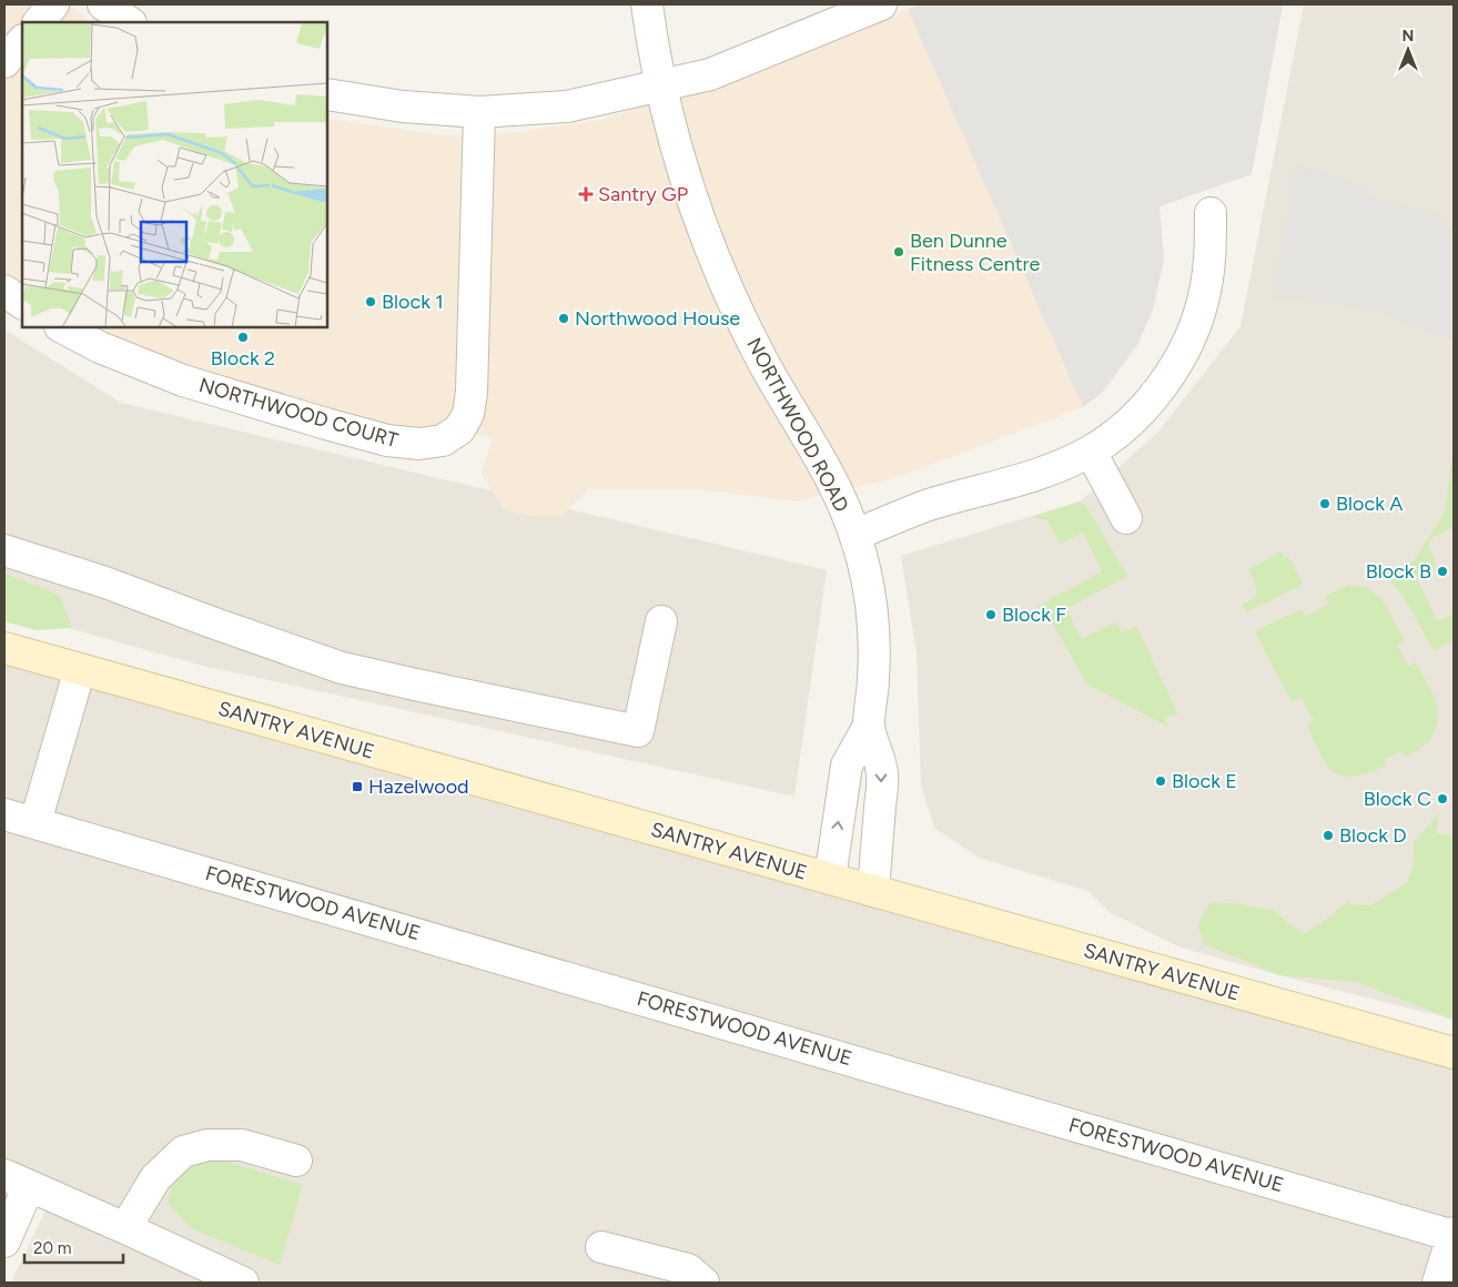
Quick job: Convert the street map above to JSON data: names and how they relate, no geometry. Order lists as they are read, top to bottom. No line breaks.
{"streets":{"main road":["SANTRY AVENUE"],"street":["NORTHWOOD COURT","NORTHWOOD ROAD","FORESTWOOD AVENUE"]},"crossings":[["NORTHWOOD ROAD","SANTRY AVENUE"]],"places":{"health":["Santry GP"],"other":["Ben Dunne Fitness Centre","Block 1","Northwood House","Block 2","Block A","Block B","Block F","Block E","Block C","Block D"],"transit":["Hazelwood"]},"scale_bar":"20 m","north":"top"}
